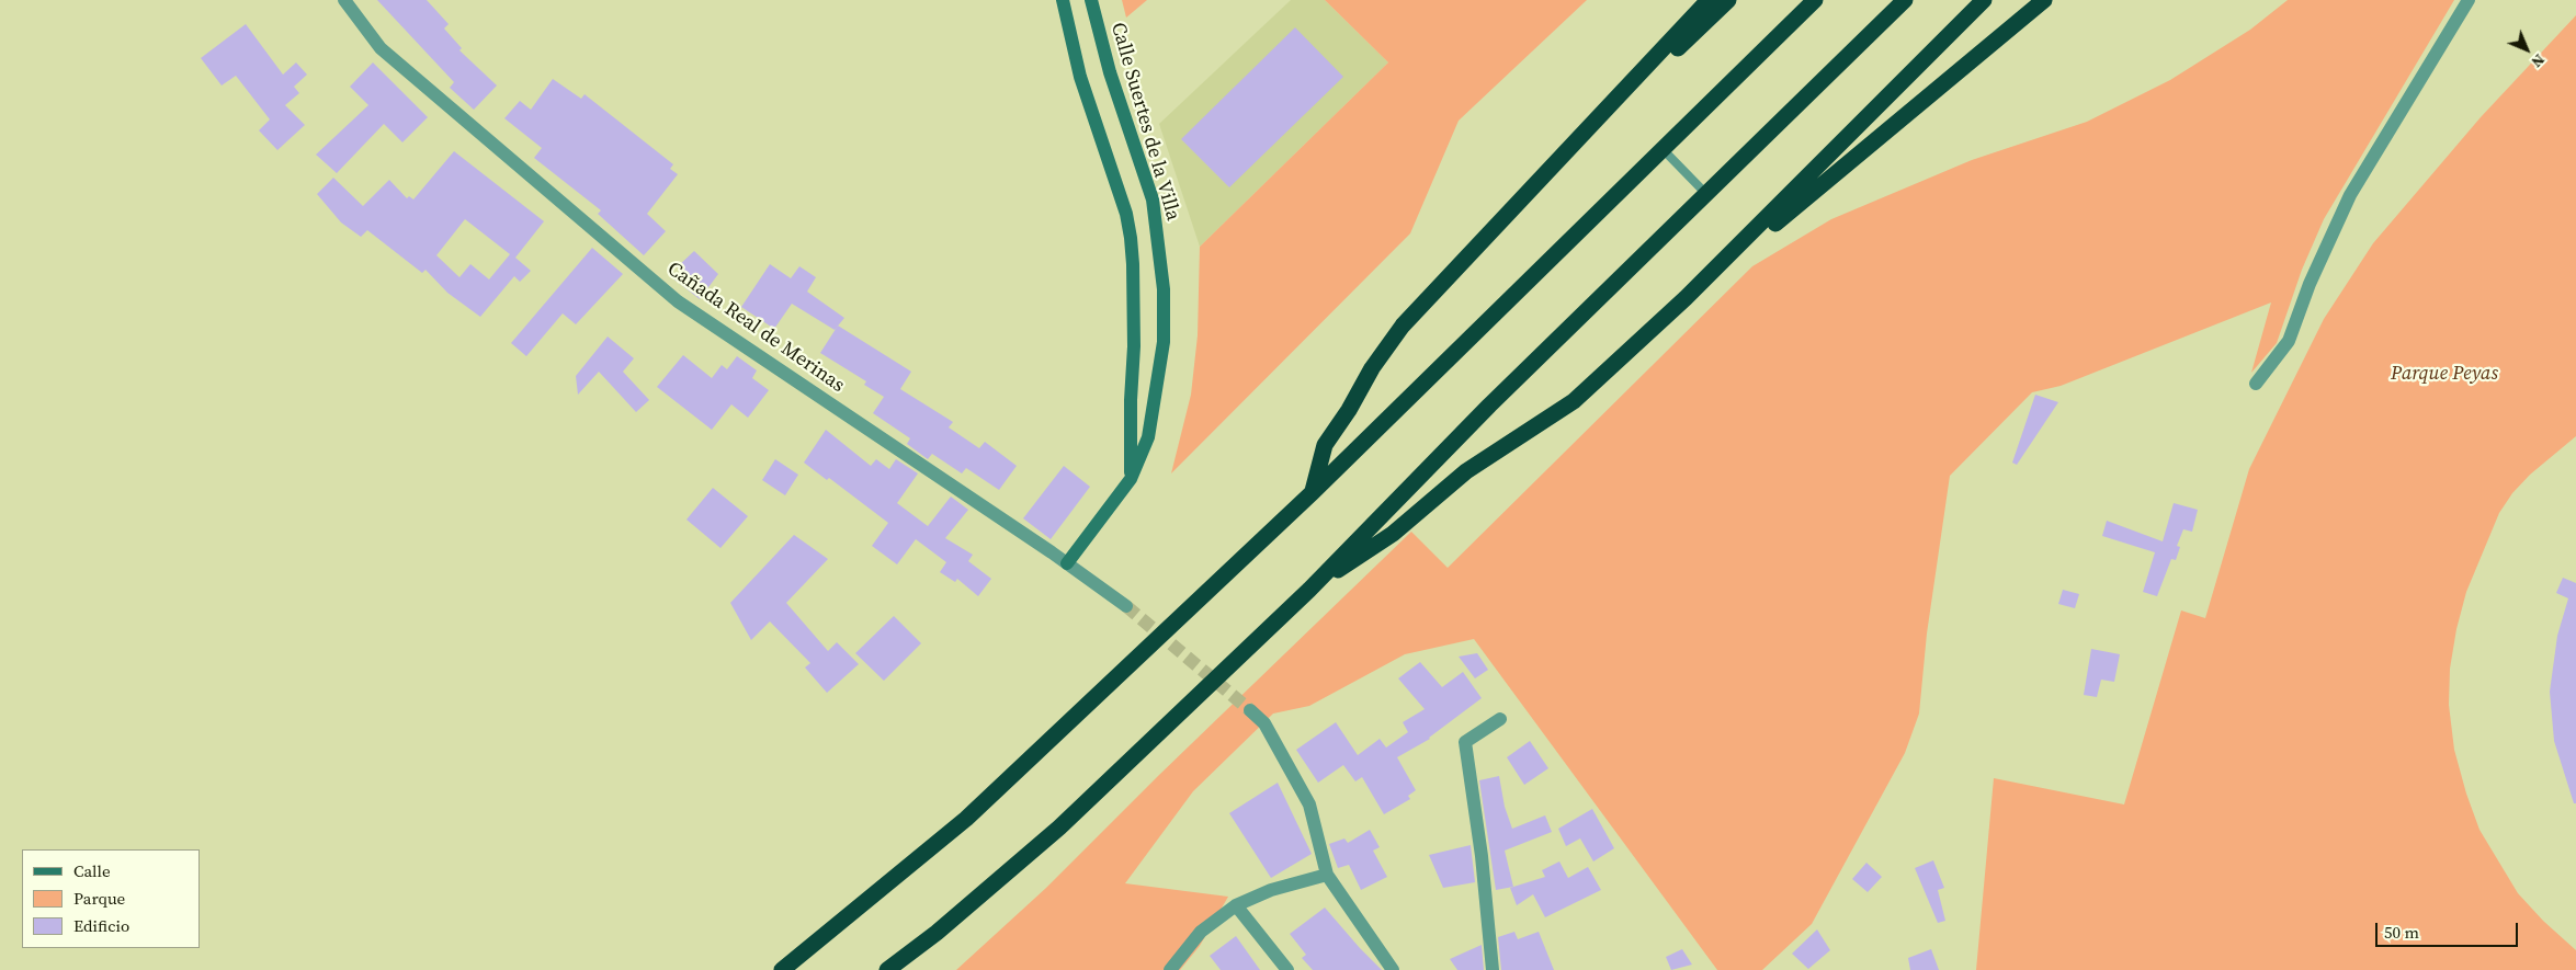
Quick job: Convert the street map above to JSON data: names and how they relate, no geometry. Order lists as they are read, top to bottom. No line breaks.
{"streets":{"main road":["Calle Suertes de la Villa"],"street":["Cañada Real de Merinas"]},"crossings":[["Calle Suertes de la Villa","Cañada Real de Merinas"]],"parks":["Parque Peyas"],"legend":["Calle","Parque","Edificio"],"scale_bar":"50 m","north":"bottom right"}
